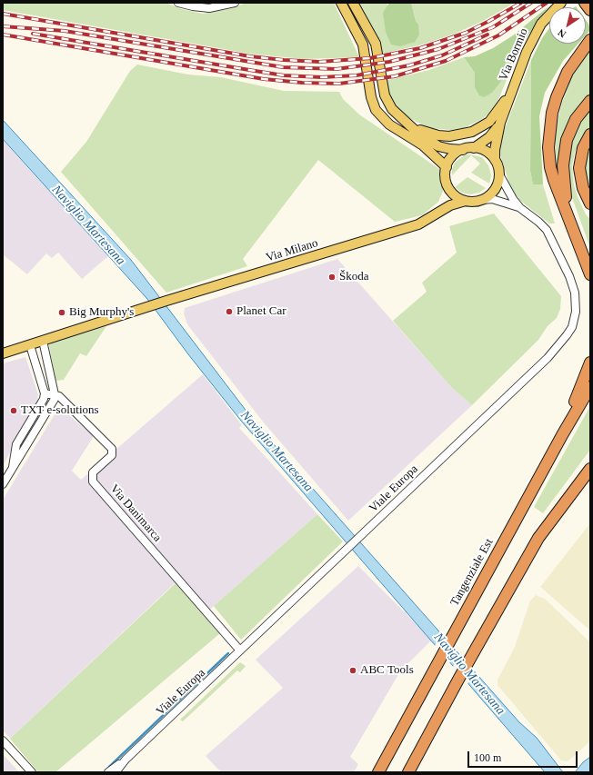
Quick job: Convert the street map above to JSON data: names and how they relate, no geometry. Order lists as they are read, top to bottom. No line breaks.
{"streets":{"highway":["Tangenziale Est"],"main road":["Via Bormio","Via Milano"],"street":["Viale Europa","Via Danimarca"]},"crossings":[["Via Bormio","Via Milano"],["Via Bormio","Viale Europa"],["Via Milano","Viale Europa"],["Viale Europa","Via Danimarca"]],"water":["Naviglio Martesana"],"places":["Škoda","Planet Car","Big Murphy's","TXT e-solutions","ABC Tools"],"scale_bar":"100 m","north":"bottom left"}
